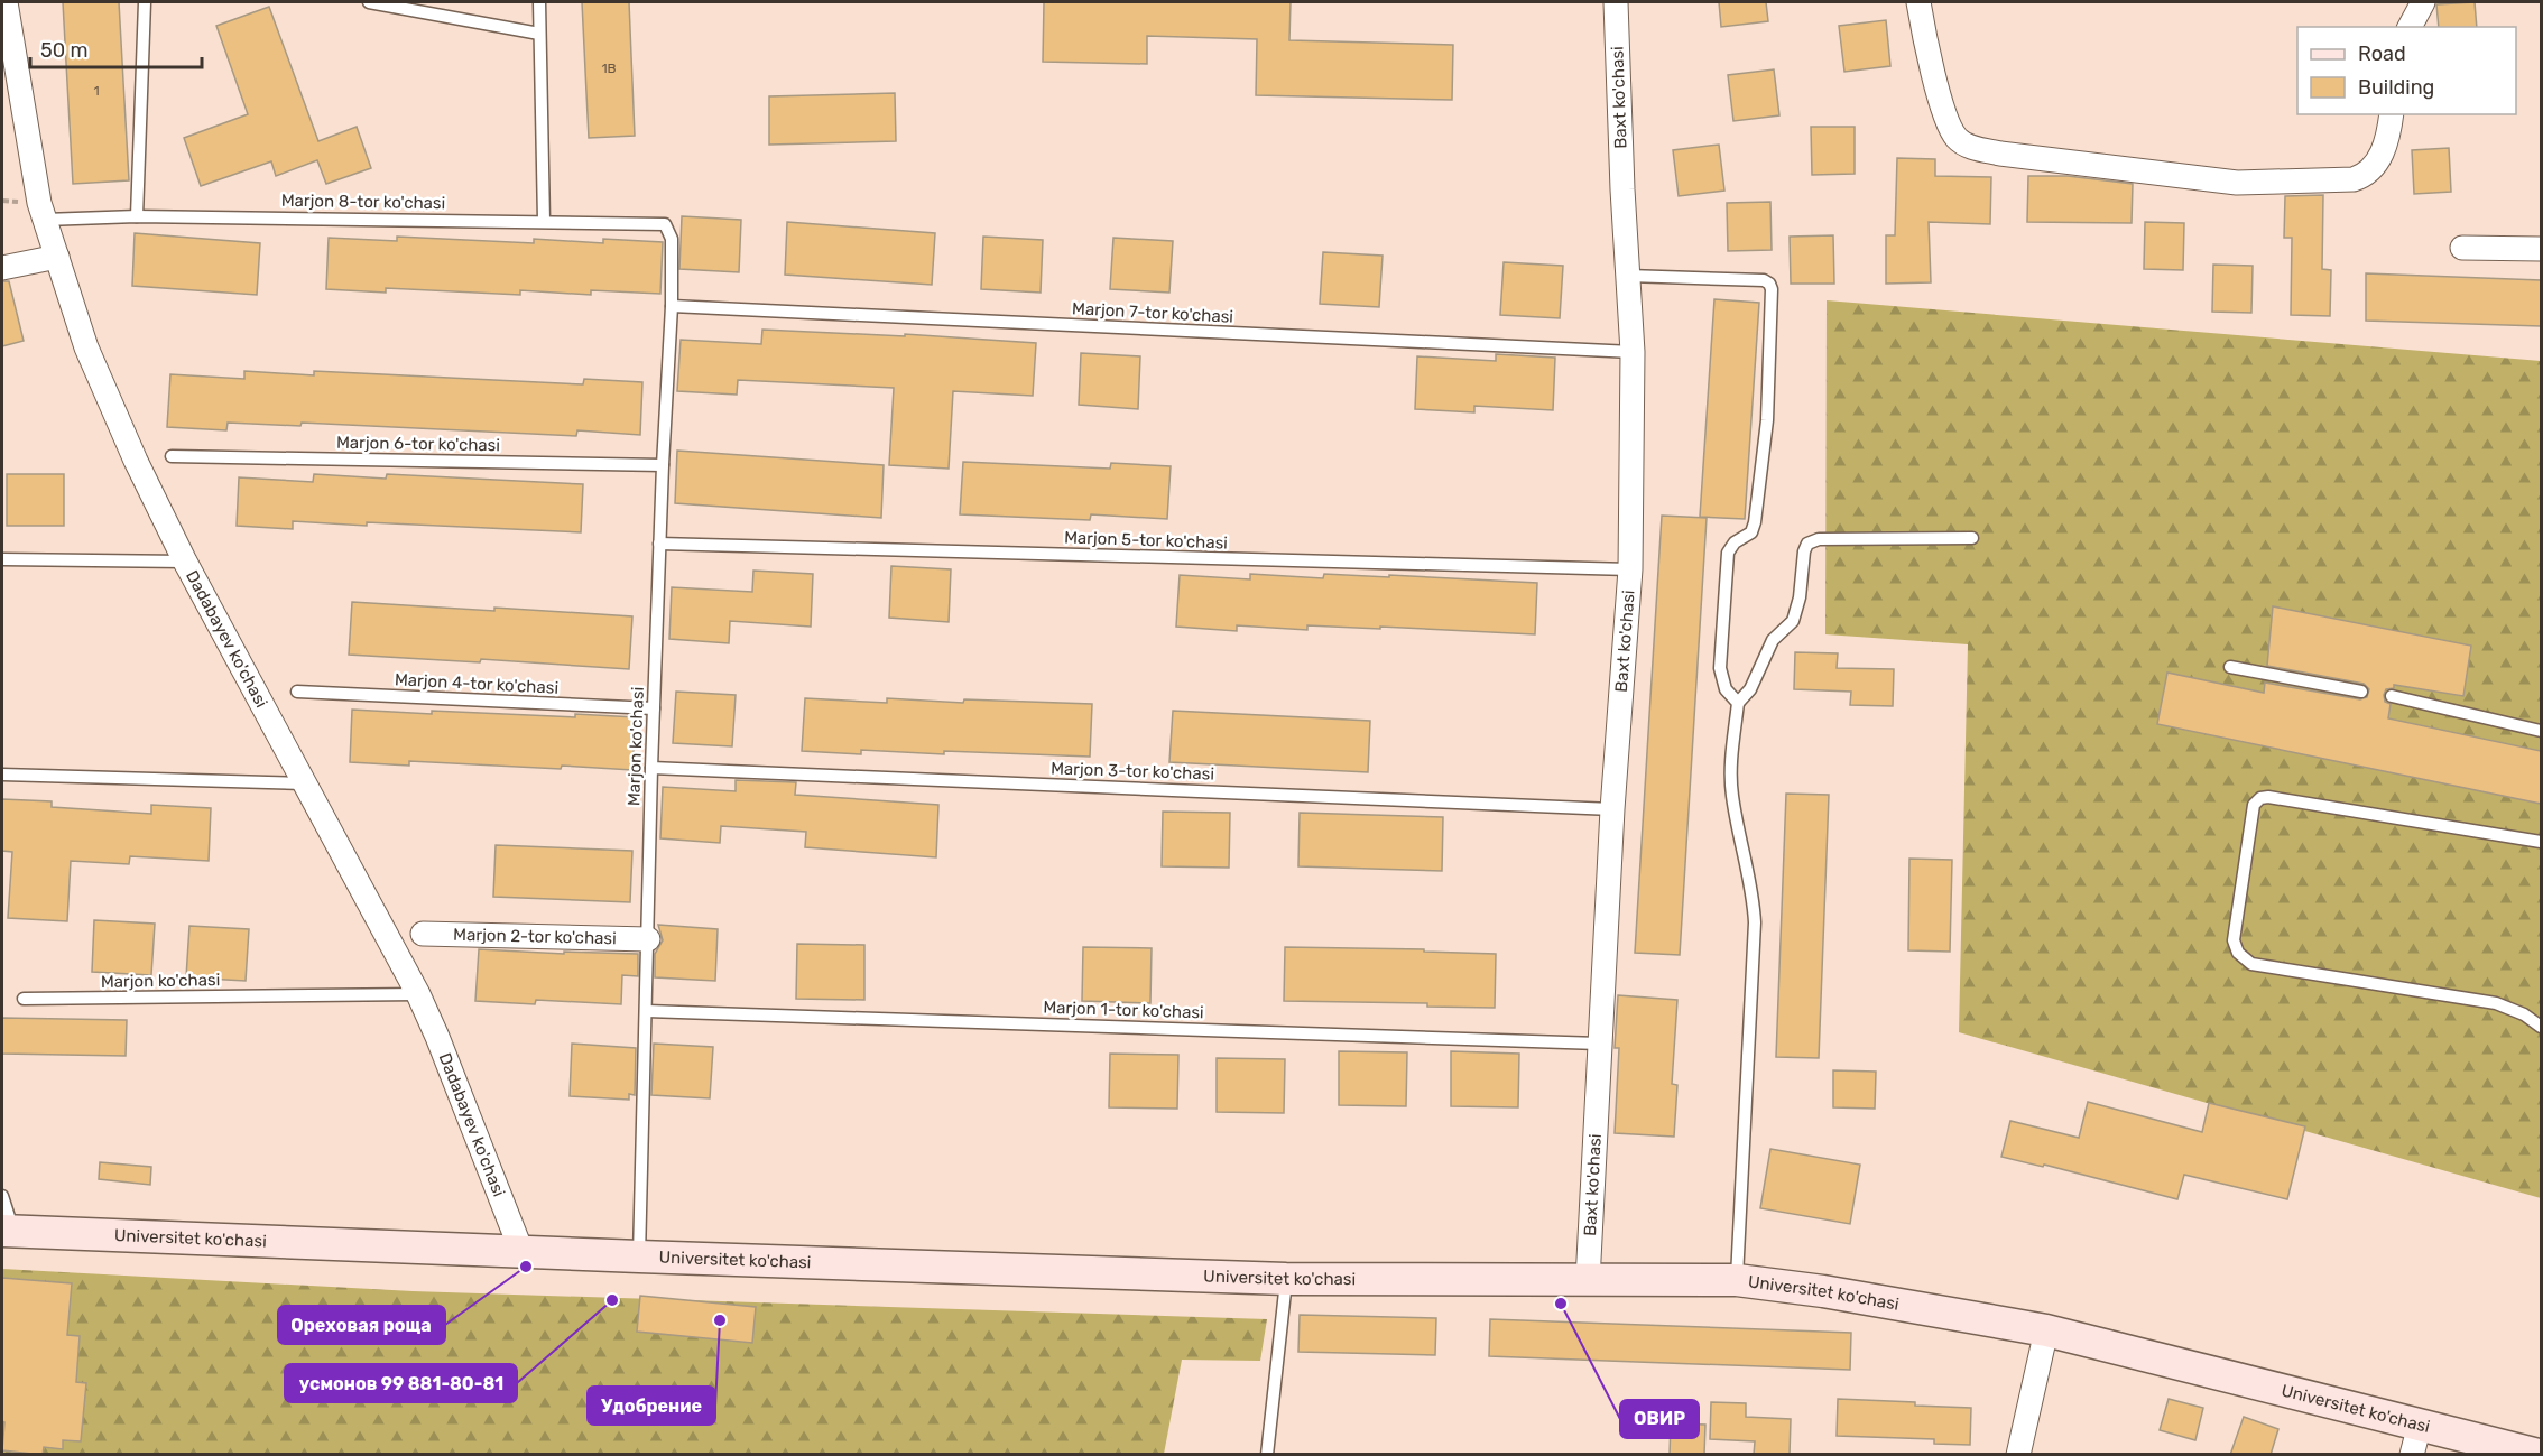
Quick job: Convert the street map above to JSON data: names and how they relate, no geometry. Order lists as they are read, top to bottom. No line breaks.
{"streets":{"main road":["Universitet ko'chasi"],"street":["Baxt ko'chasi","Dadabayev ko'chasi","Marjon 2-tor ko'chasi"],"lane":["Marjon 8-tor ko'chasi","Marjon 7-tor ko'chasi","Marjon 6-tor ko'chasi","Marjon 5-tor ko'chasi","Marjon 4-tor ko'chasi","Marjon ko'chasi","Marjon 3-tor ko'chasi","Marjon 1-tor ko'chasi"]},"crossings":[["Baxt ko'chasi","Marjon 7-tor ko'chasi"],["Baxt ko'chasi","Marjon 5-tor ko'chasi"],["Baxt ko'chasi","Marjon 3-tor ko'chasi"],["Baxt ko'chasi","Marjon 1-tor ko'chasi"],["Baxt ko'chasi","Universitet ko'chasi"],["Marjon 8-tor ko'chasi","Dadabayev ko'chasi"],["Marjon 8-tor ko'chasi","Marjon ko'chasi"],["Marjon 7-tor ko'chasi","Marjon ko'chasi"],["Marjon 6-tor ko'chasi","Marjon ko'chasi"],["Marjon 5-tor ko'chasi","Marjon ko'chasi"],["Dadabayev ko'chasi","Marjon ko'chasi"],["Dadabayev ko'chasi","Universitet ko'chasi"],["Marjon 4-tor ko'chasi","Marjon ko'chasi"],["Marjon ko'chasi","Marjon 3-tor ko'chasi"],["Marjon ko'chasi","Marjon 2-tor ko'chasi"],["Marjon ko'chasi","Marjon 1-tor ko'chasi"],["Marjon ko'chasi","Universitet ko'chasi"]],"places":["Ореховая роща","усмонов 99 881-80-81","ОВИР","Удобрение"],"house_numbers":["1B","1"],"legend":["Road","Building"],"scale_bar":"50 m"}
